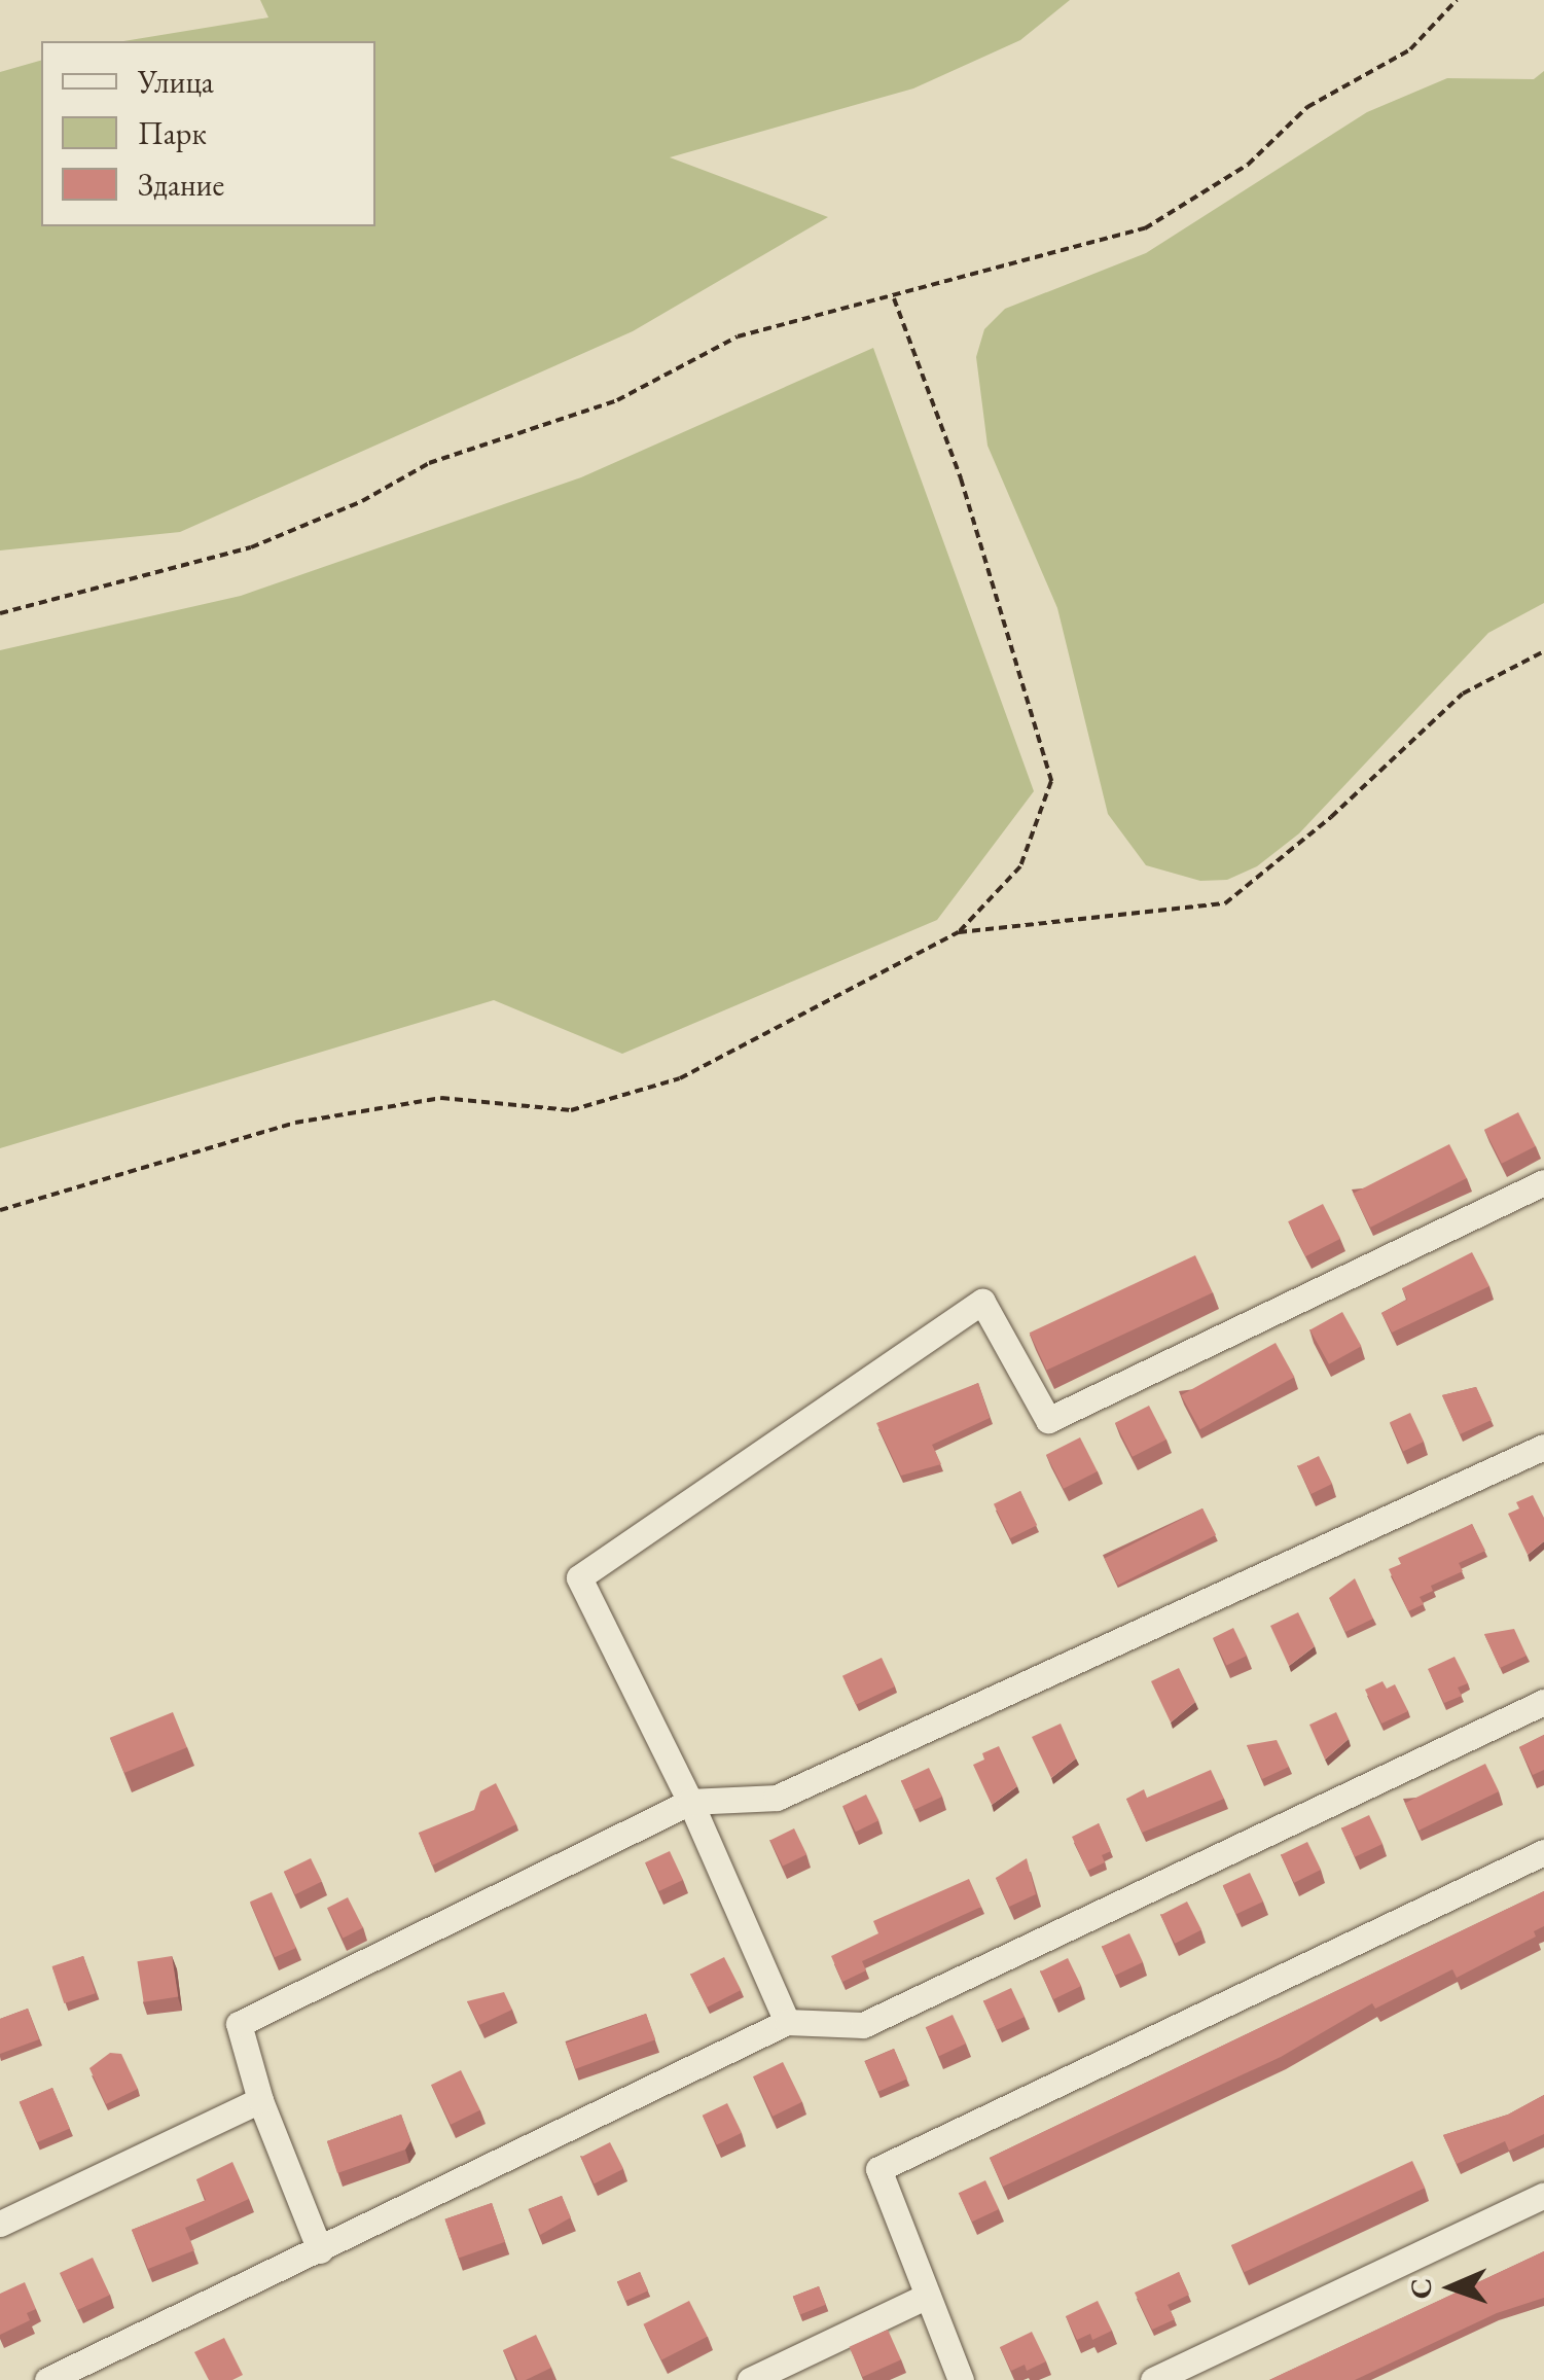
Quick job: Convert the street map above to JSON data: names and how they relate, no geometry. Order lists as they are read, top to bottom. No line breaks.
{"legend":["Улица","Парк","Здание"],"north":"left"}
